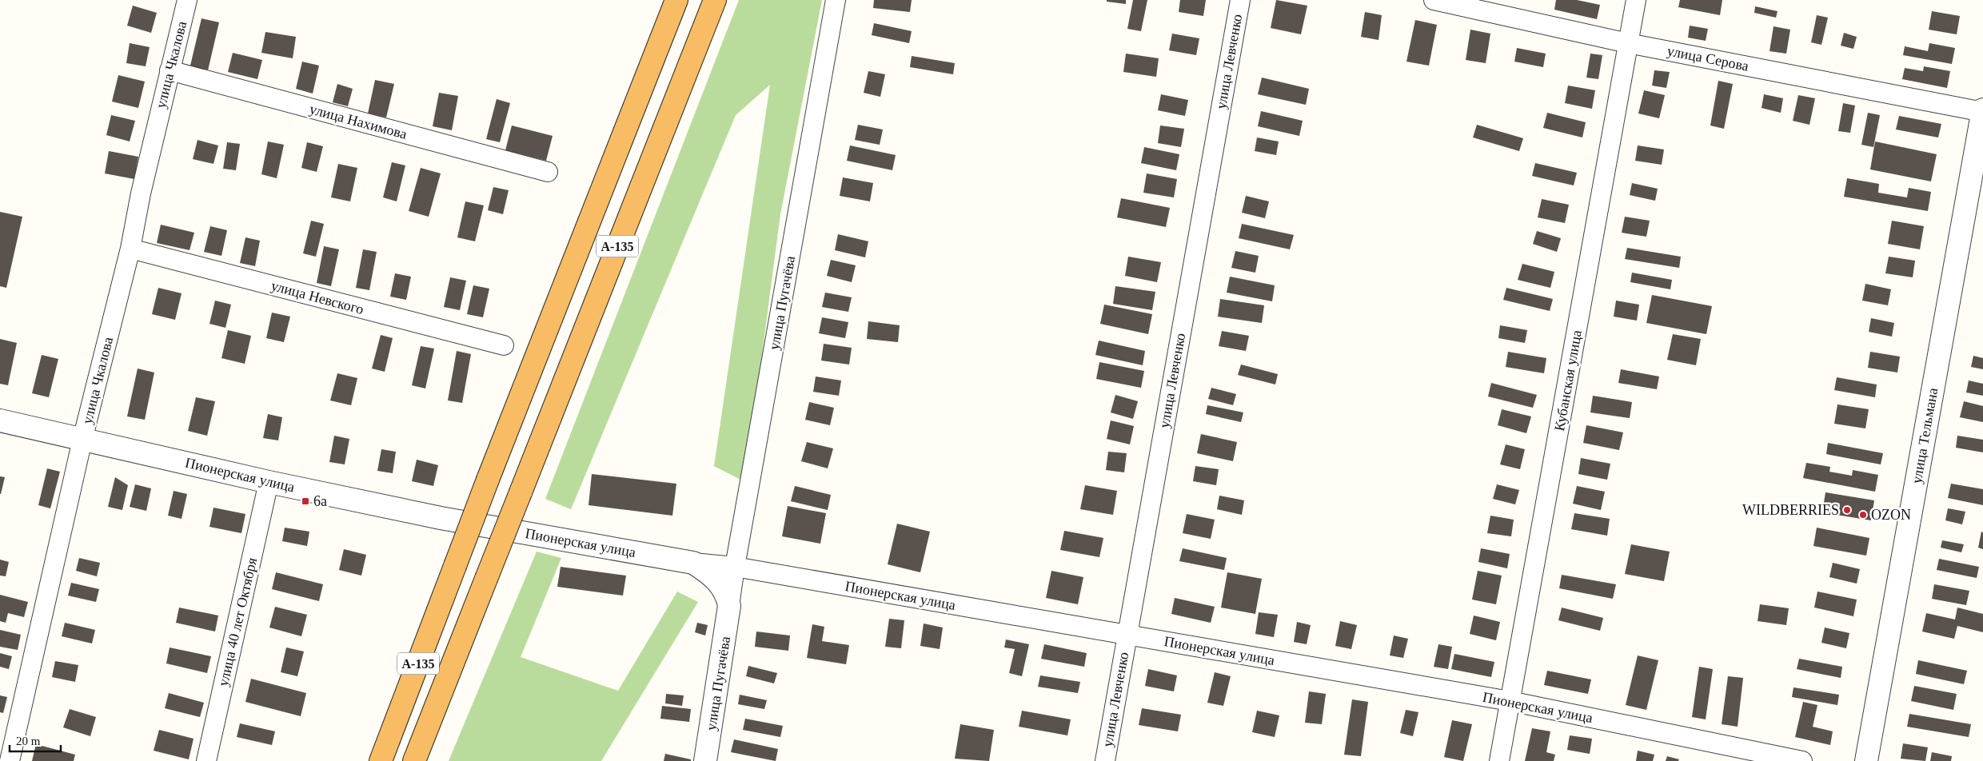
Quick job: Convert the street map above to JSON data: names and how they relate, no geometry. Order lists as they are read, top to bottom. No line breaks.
{"streets":{"highway":["А-135"],"street":["улица Серова","улица Левченко","улица Чкалова","улица Нахимова","улица Невского","улица Пугачёва","Кубанская улица","улица Тельмана","Пионерская улица","улица 40 лет Октября"]},"crossings":[["улица Серова","Кубанская улица"],["улица Серова","улица Тельмана"],["улица Левченко","Пионерская улица"],["улица Чкалова","улица Нахимова"],["улица Чкалова","улица Невского"],["улица Чкалова","Пионерская улица"],["улица Пугачёва","Пионерская улица"],["Кубанская улица","Пионерская улица"],["Пионерская улица","улица 40 лет Октября"]],"places":{"transit":["6а"],"other":["WILDBERRIES","OZON"]},"scale_bar":"20 m"}
